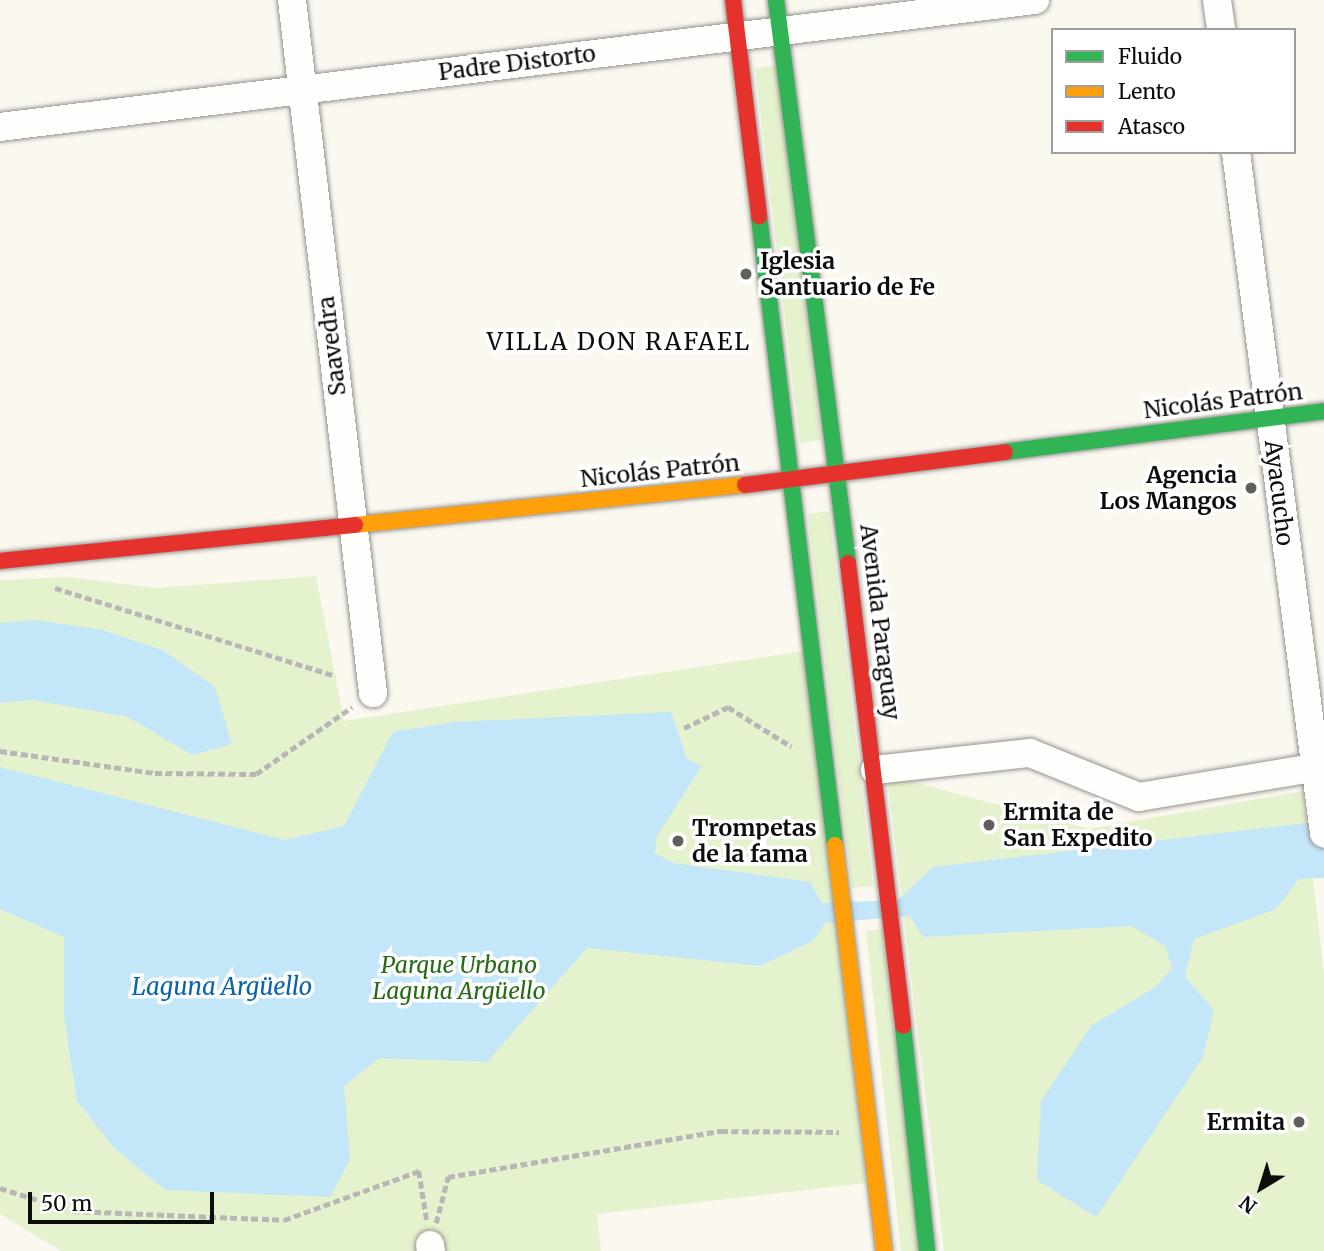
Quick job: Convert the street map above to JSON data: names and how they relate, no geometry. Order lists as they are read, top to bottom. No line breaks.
{"streets":{"main road":["Nicolás Patrón","Avenida Paraguay"],"street":["Padre Distorto","Saavedra","Ayacucho"]},"crossings":[["Padre Distorto","Saavedra"],["Padre Distorto","Avenida Paraguay"],["Saavedra","Nicolás Patrón"],["Nicolás Patrón","Ayacucho"],["Nicolás Patrón","Avenida Paraguay"]],"districts":["VILLA DON RAFAEL"],"water":["Laguna Argüello"],"parks":["Parque Urbano Laguna Argüello"],"places":["Iglesia Santuario de Fe","Agencia Los Mangos","Ermita de San Expedito","Trompetas de la fama","Ermita"],"legend":["Fluido","Lento","Atasco"],"scale_bar":"50 m","north":"bottom left"}
